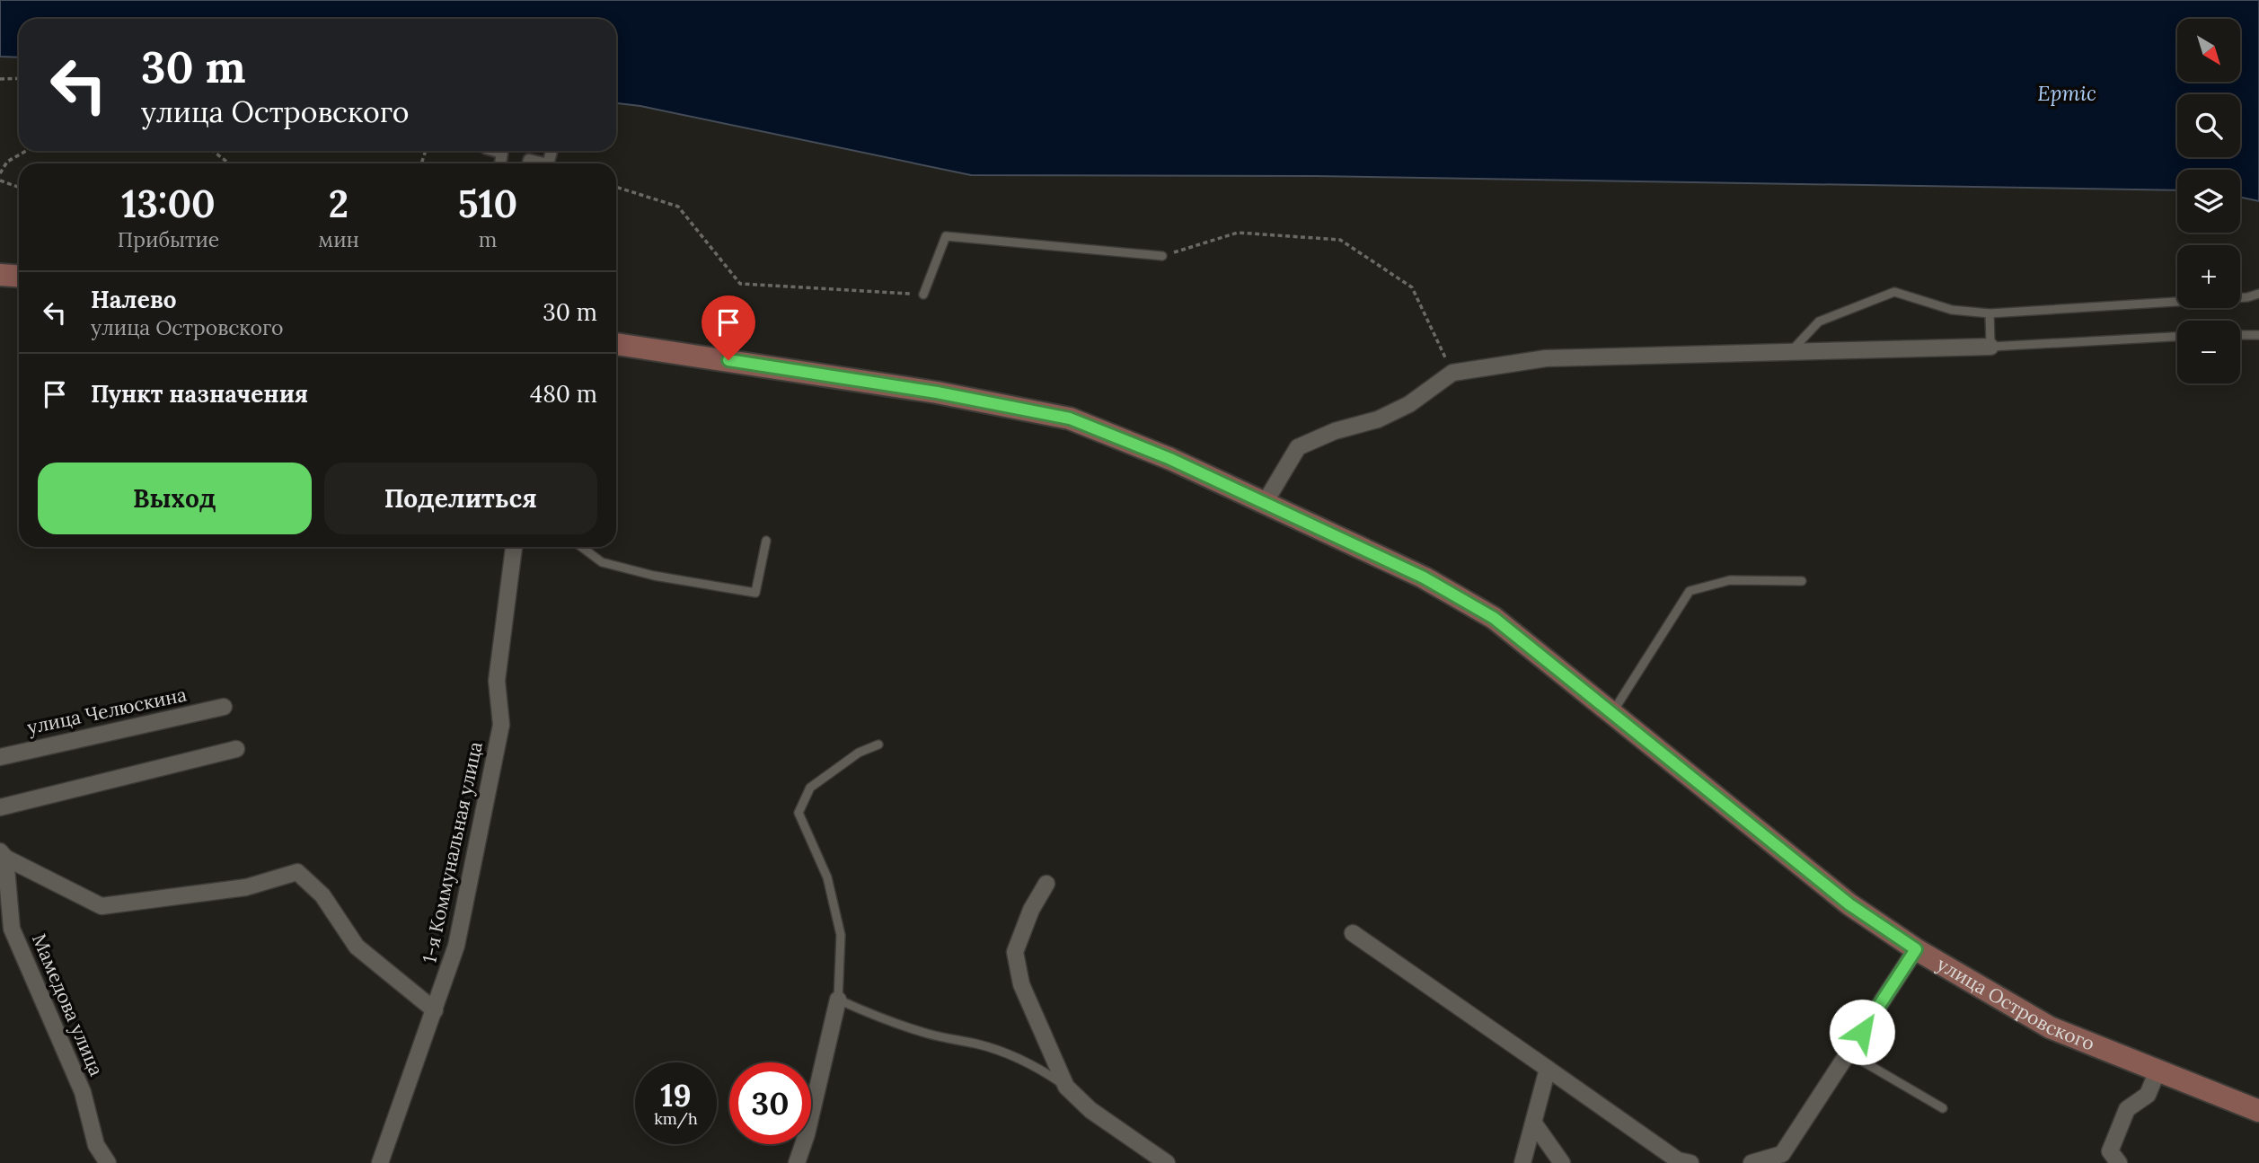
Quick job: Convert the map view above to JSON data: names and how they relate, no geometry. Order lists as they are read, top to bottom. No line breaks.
{"streets":{"main road":["улица Островского"],"street":["улица Челюскина","1-я Коммунальная улица","Мамедова улица"]},"water":["Ертіс"],"north":"bottom right","page":{"map_buttons":["+","−"],"turn":["30 m","улица Островского"],"eta":["13:00","Прибытие","2","мин","510","m"],"list":[{"name":"Налево","note":"улица Островского","value":"30 m"},{"name":"Пункт назначения","value":"480 m"}],"buttons":["Выход","Поделиться"],"speed":"19 km/h","limit":"30"}}
